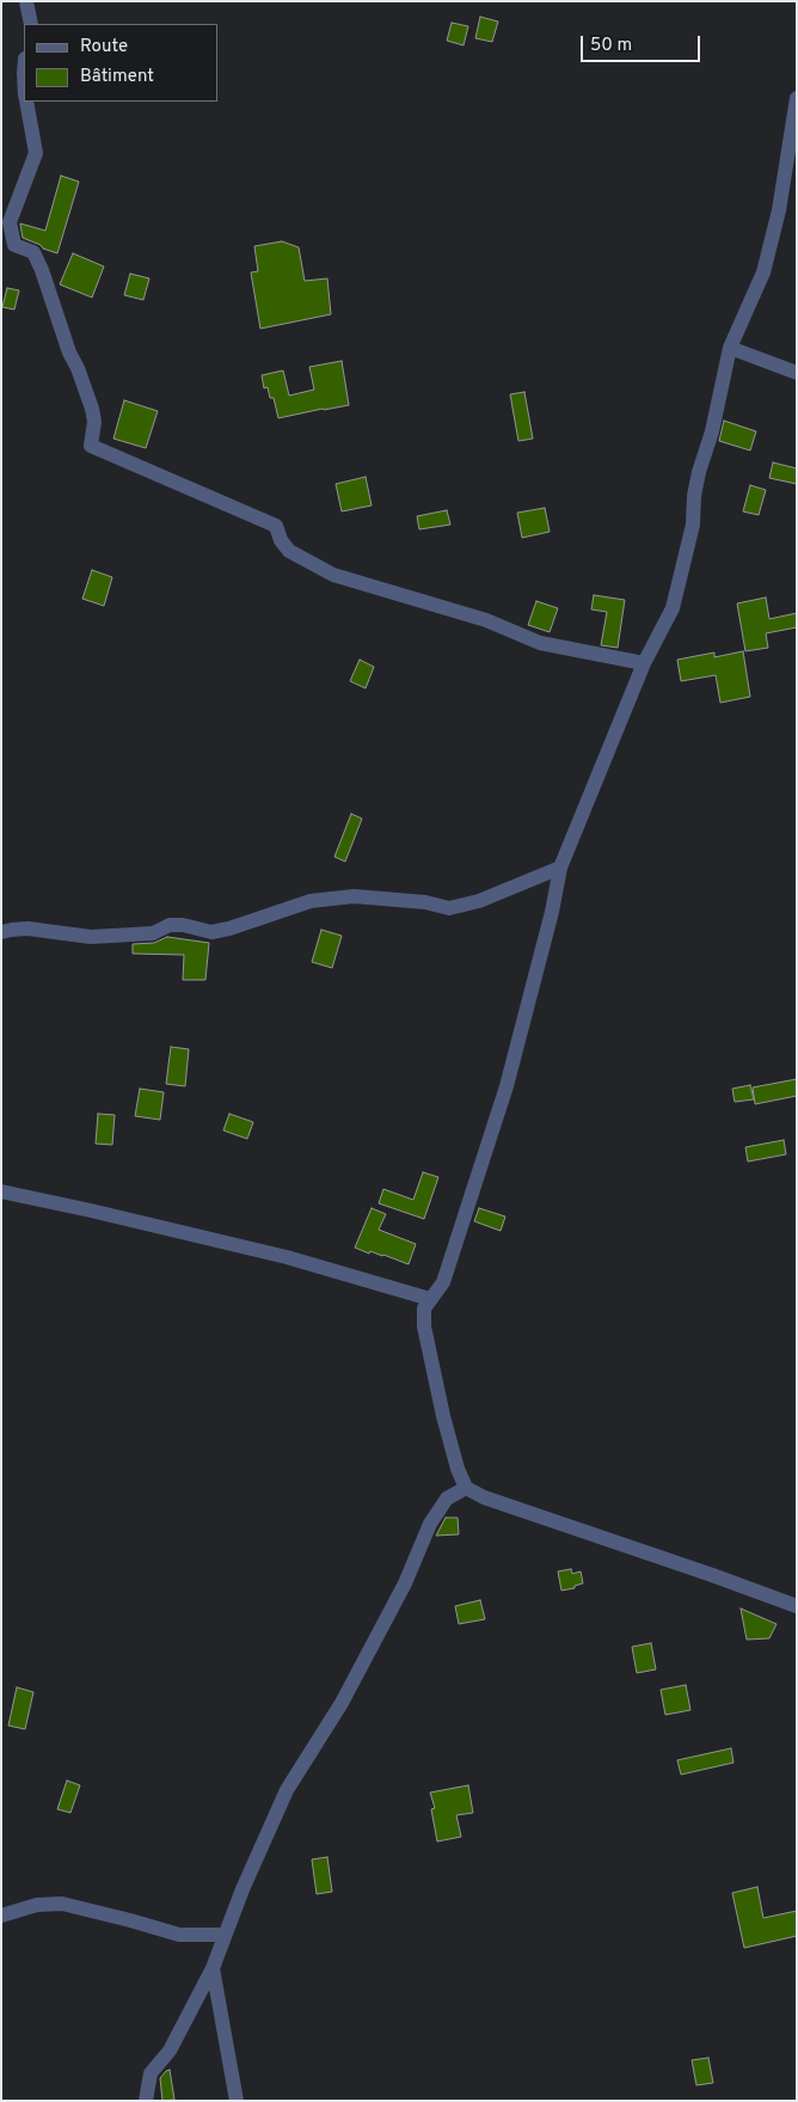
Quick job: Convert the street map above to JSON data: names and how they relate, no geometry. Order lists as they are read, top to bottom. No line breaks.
{"legend":["Route","Bâtiment"],"scale_bar":"50 m"}
